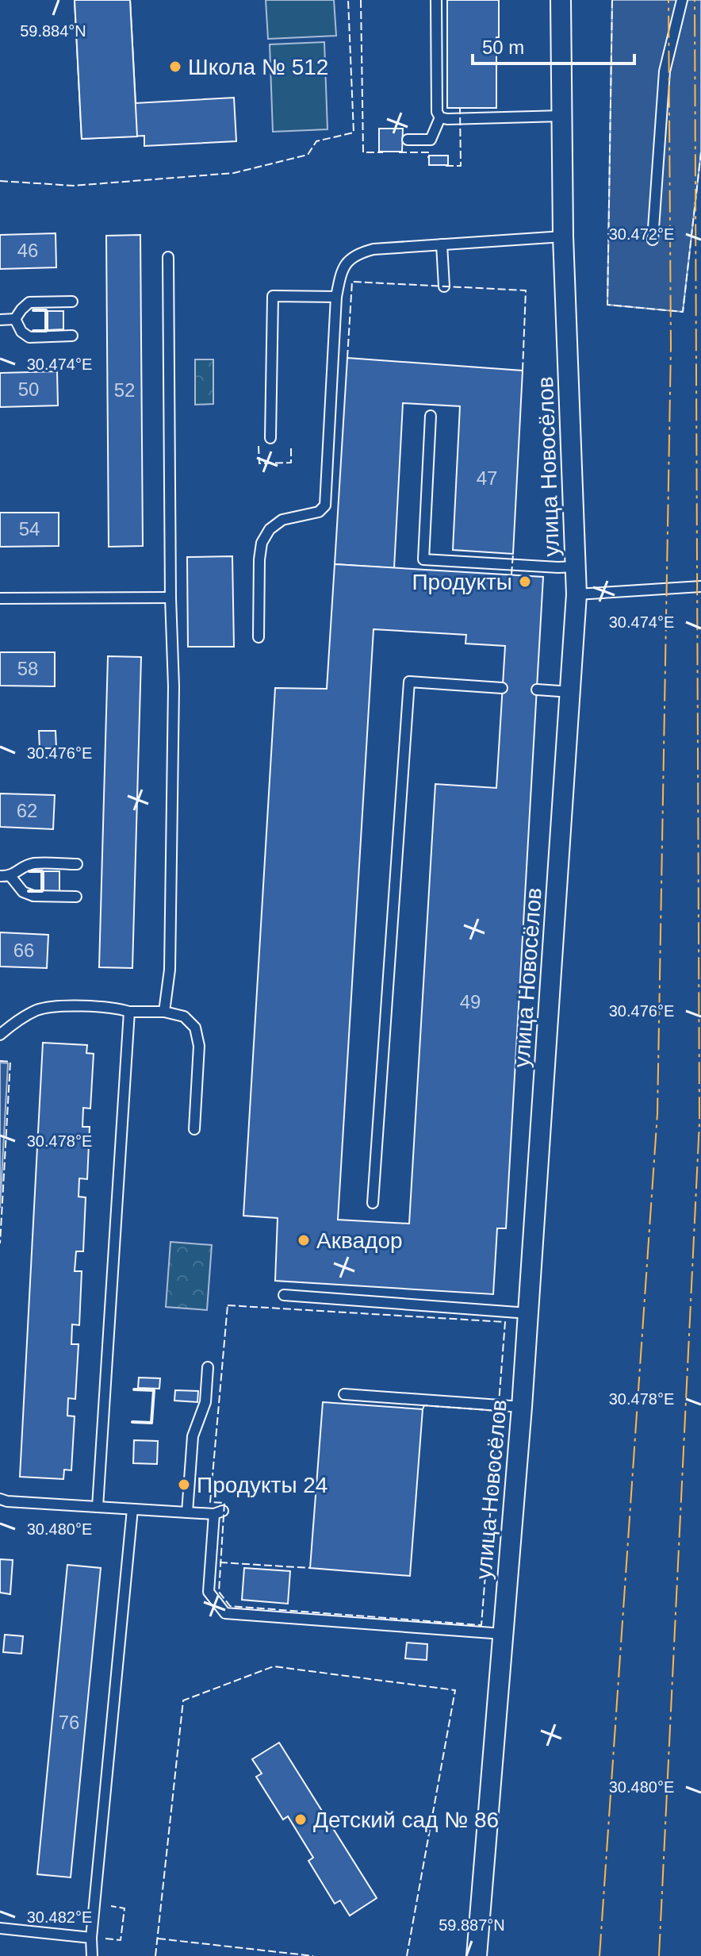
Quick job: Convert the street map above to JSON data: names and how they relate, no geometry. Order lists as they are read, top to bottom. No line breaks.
{"streets":{"street":["улица Новосёлов"]},"places":["Школа № 512","Продукты","Аквадор","Продукты 24","Детский сад № 86"],"house_numbers":["46","50","52","47","54","58","62","66","49","76"],"scale_bar":"50 m","coordinates":["59.884°N","30.472°E","30.474°E","30.476°E","30.478°E","30.480°E","30.482°E","59.887°N"]}
